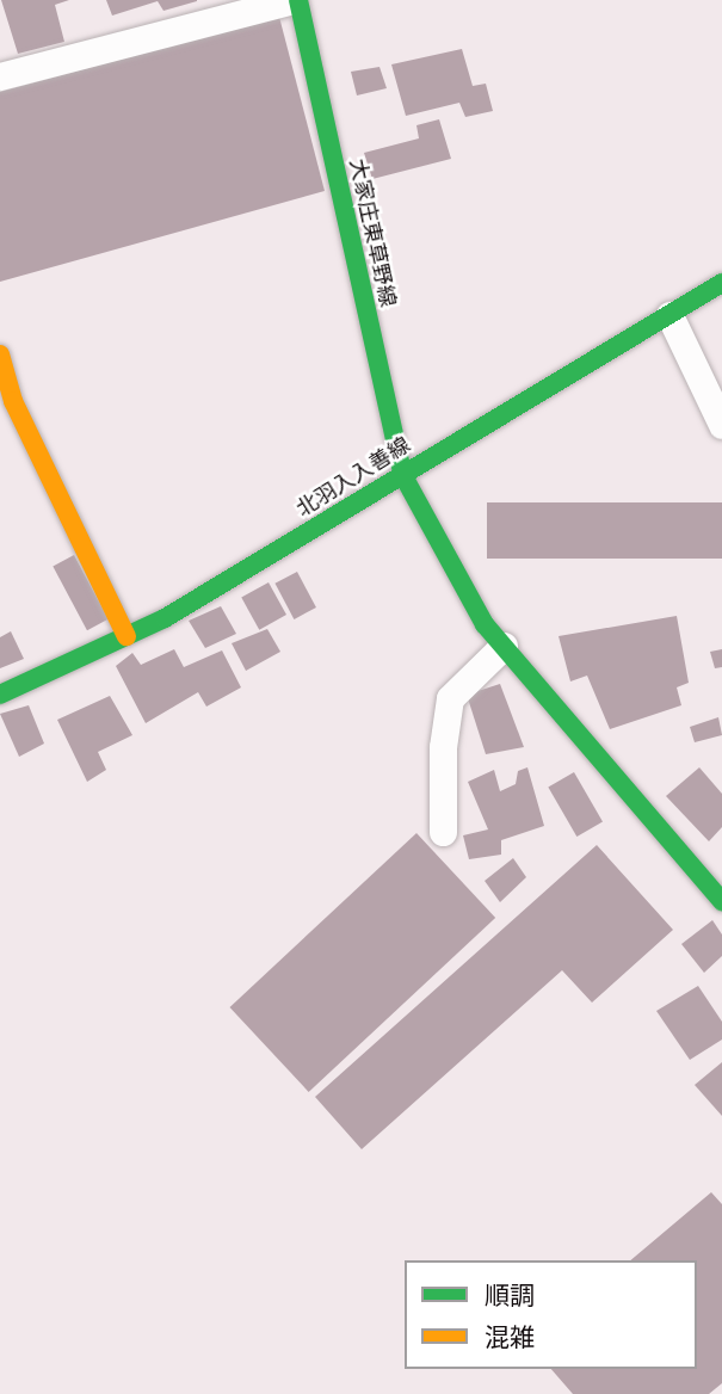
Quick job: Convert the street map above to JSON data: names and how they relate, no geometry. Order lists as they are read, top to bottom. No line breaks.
{"streets":{"main road":["大家庄東草野線","北羽入入善線"]},"crossings":[["大家庄東草野線","北羽入入善線"]],"legend":["順調","混雑"]}
